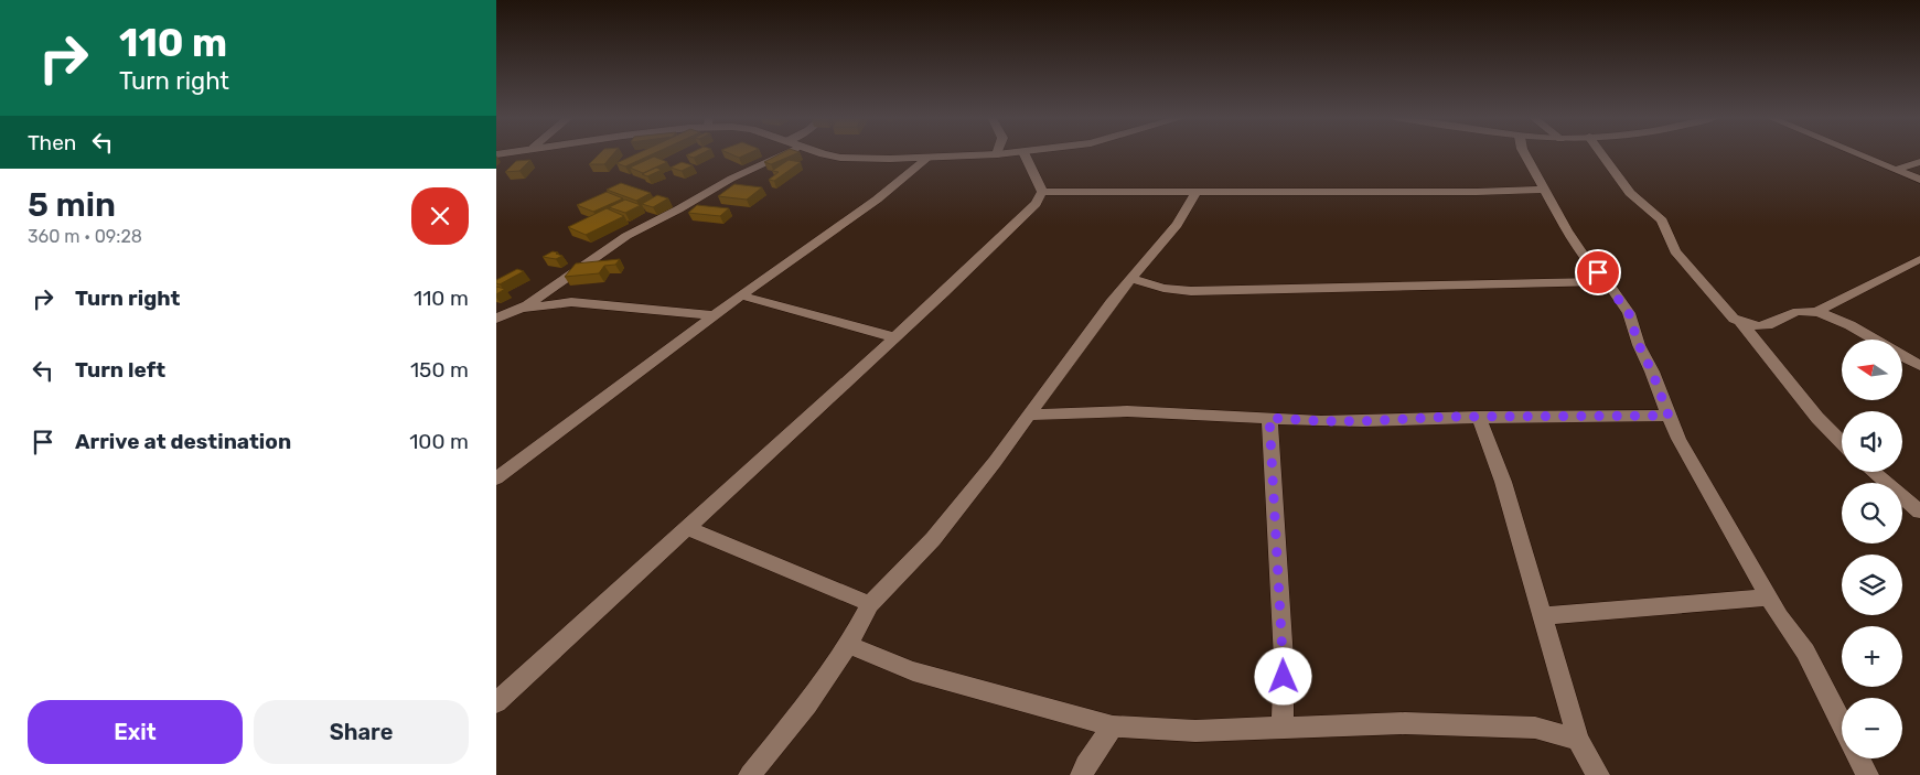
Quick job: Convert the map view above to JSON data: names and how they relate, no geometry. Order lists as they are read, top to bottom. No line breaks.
{"north":"left","page":{"turn":["110 m","Turn right"],"then":"Then","heading":["5 min","360 m · 09:28"],"list":[{"name":"Turn right","value":"110 m"},{"name":"Turn left","value":"150 m"},{"name":"Arrive at destination","value":"100 m"}],"map_buttons":["+","−"],"buttons":["Exit","Share"]}}
